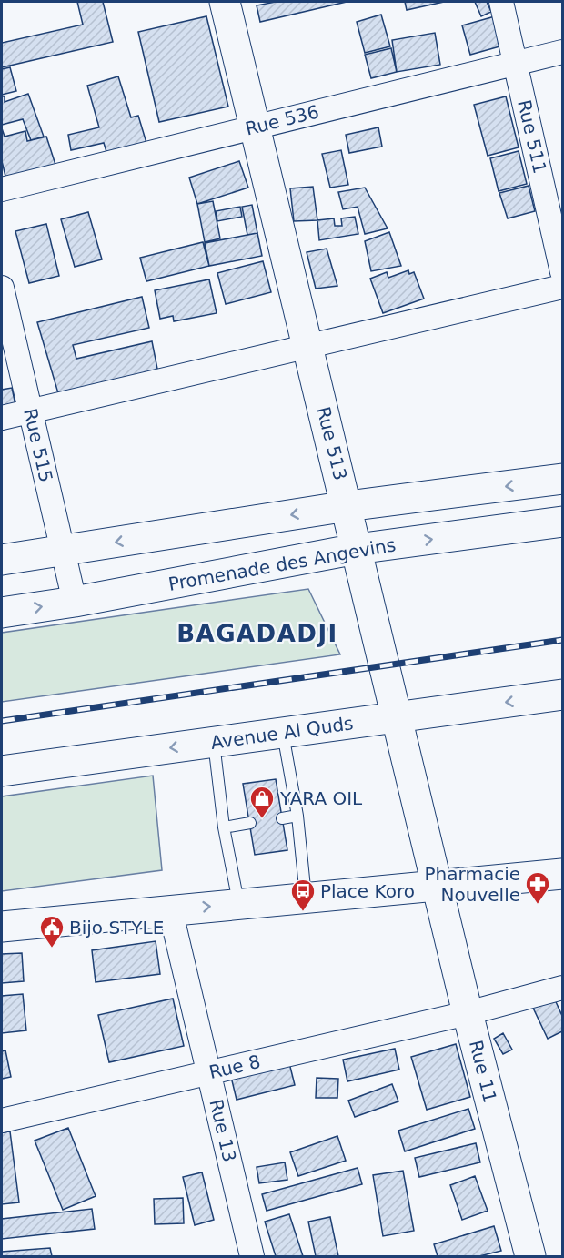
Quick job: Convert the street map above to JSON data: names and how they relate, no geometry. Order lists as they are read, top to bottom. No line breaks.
{"streets":{"street":["Rue 536","Rue 511","Rue 513","Rue 515","Promenade des Angevins","Avenue Al Quds","Rue 8","Rue 11","Rue 13"]},"crossings":[["Rue 536","Rue 511"],["Rue 536","Rue 513"],["Rue 513","Promenade des Angevins"],["Rue 513","Avenue Al Quds"],["Rue 513","Rue 11"],["Rue 515","Promenade des Angevins"],["Rue 8","Rue 11"],["Rue 8","Rue 13"]],"districts":["BAGADADJI"],"places":{"shop":["YARA OIL"],"pharmacy":["Pharmacie Nouvelle"],"bus stop":["Place Koro"],"public building":["Bijo STYLE"]}}
